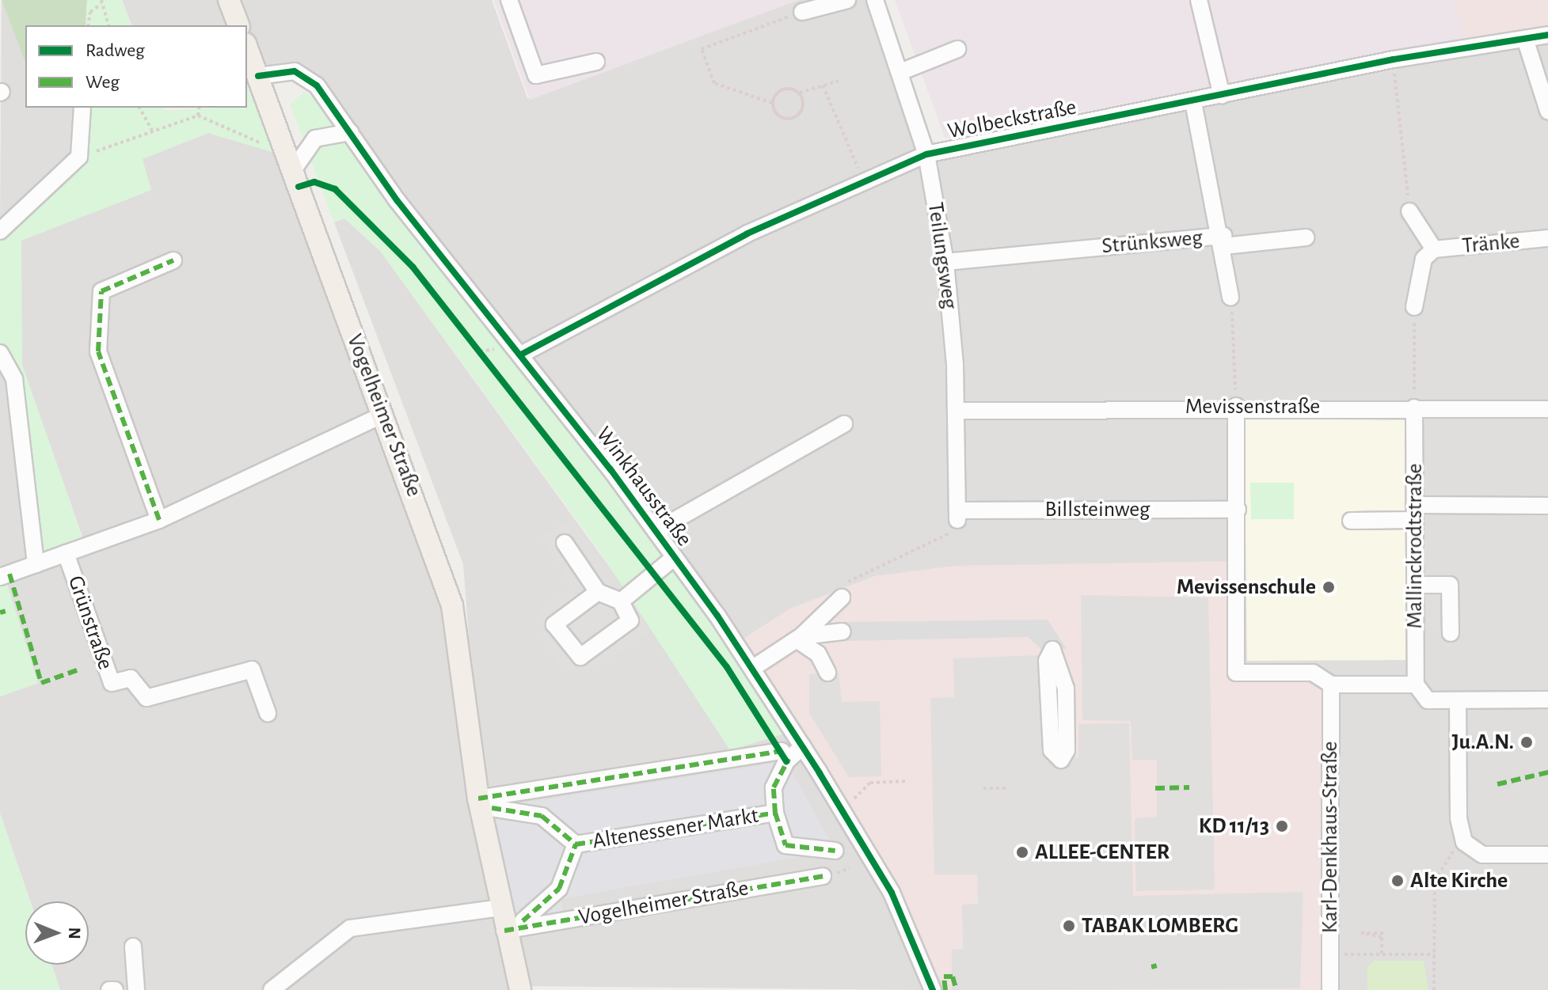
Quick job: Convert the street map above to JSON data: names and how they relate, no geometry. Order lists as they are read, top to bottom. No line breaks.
{"streets":{"main road":["Vogelheimer Straße"],"street":["Wolbeckstraße","Strünksweg","Tränke","Teilungsweg","Mevissenstraße","Winkhausstraße","Billsteinweg","Mallinckrodtstraße","Grünstraße","Altenessener Markt","Karl-Denkhaus-Straße"]},"crossings":[["Wolbeckstraße","Strünksweg"],["Wolbeckstraße","Teilungsweg"],["Wolbeckstraße","Winkhausstraße"],["Strünksweg","Teilungsweg"],["Teilungsweg","Mevissenstraße"],["Teilungsweg","Billsteinweg"],["Mevissenstraße","Mallinckrodtstraße"],["Vogelheimer Straße","Winkhausstraße"],["Vogelheimer Straße","Grünstraße"],["Vogelheimer Straße","Altenessener Markt"],["Winkhausstraße","Altenessener Markt"]],"places":["Mevissenschule","Ju.A.N.","KD 11/13","ALLEE-CENTER","Alte Kirche","TABAK LOMBERG"],"legend":["Radweg","Weg"],"north":"right"}
